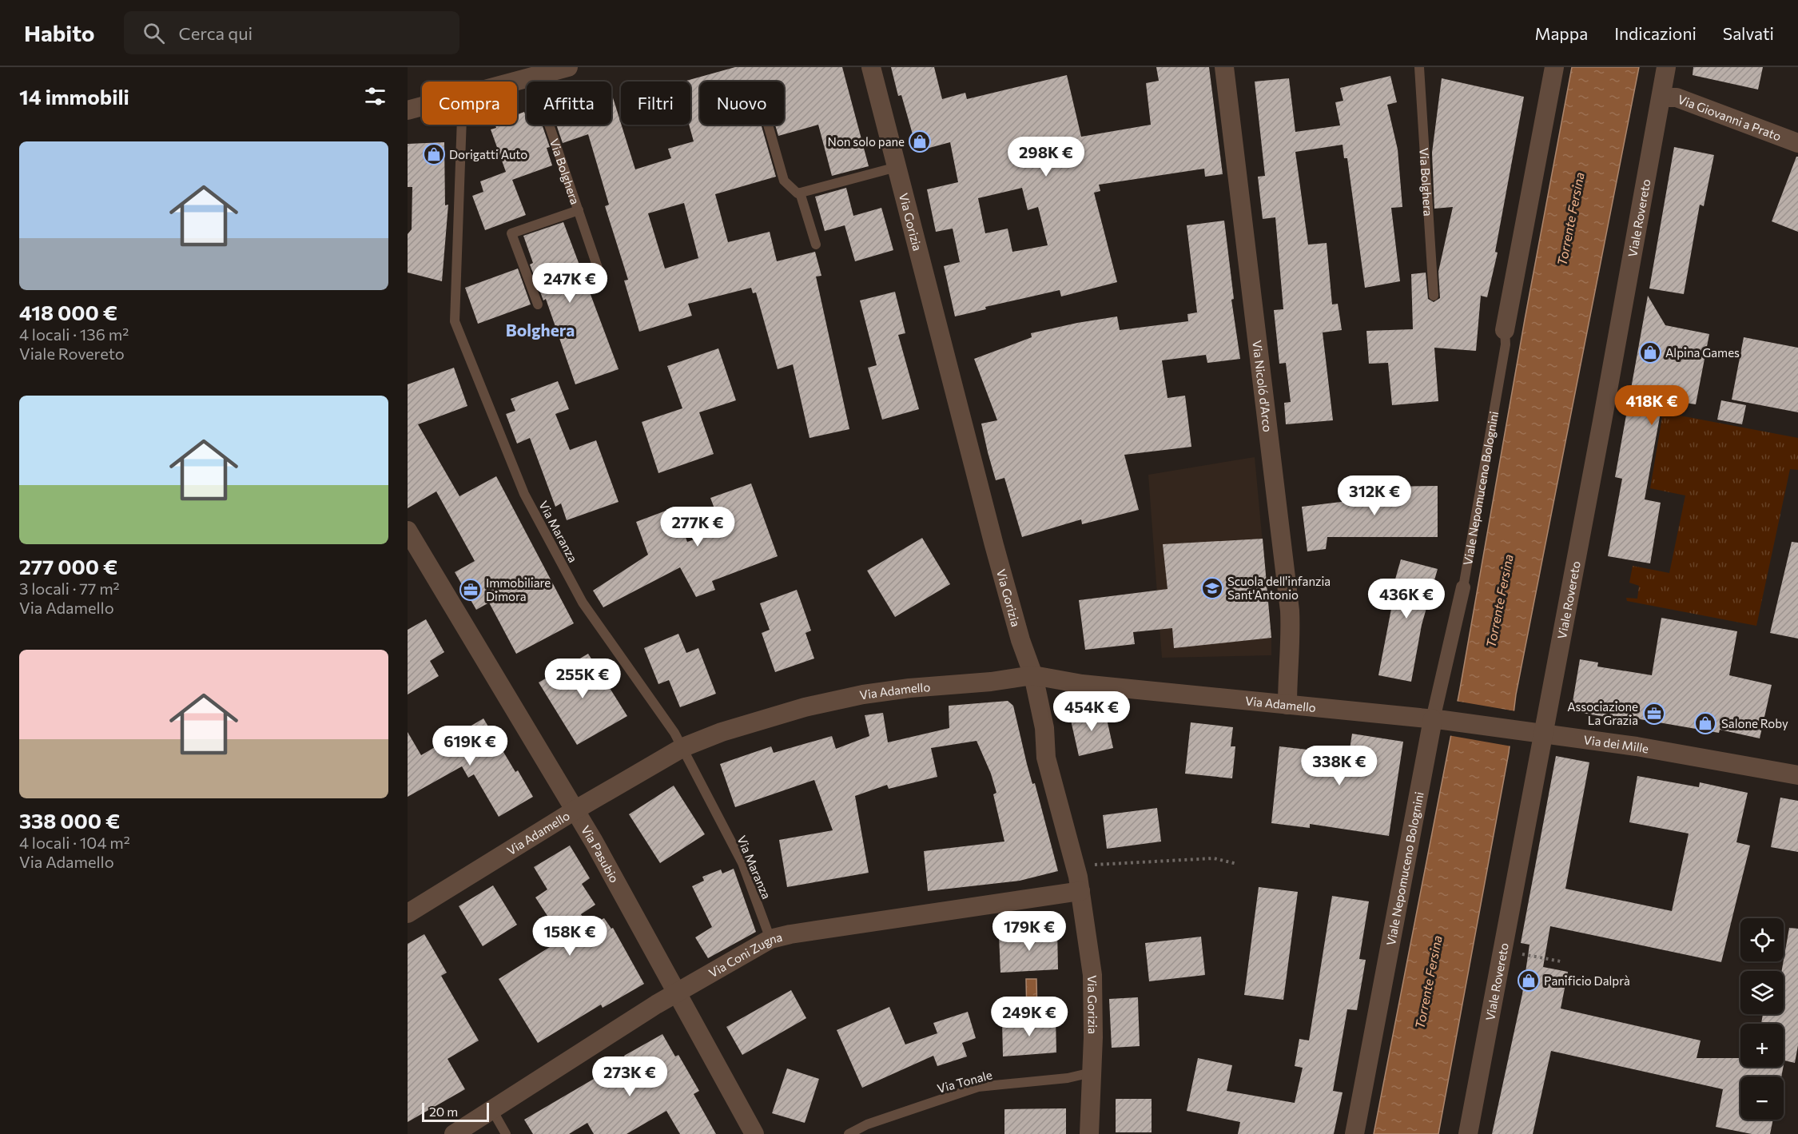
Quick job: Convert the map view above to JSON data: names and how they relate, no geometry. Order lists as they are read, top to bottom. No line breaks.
{"streets":{"street":["Via Giovanni a Prato","Viale Rovereto","Via Gorizia","Via Nicoló d'Arco","Viale Nepomuceno Bolognini","Via Adamello","Via dei Mille","Via Pasubio","Via Coni Zugna"],"lane":["Via Bolghera","Via Maranza","Via Tonale"]},"crossings":[["Via Giovanni a Prato","Viale Rovereto"],["Viale Rovereto","Via dei Mille"],["Via Gorizia","Via Adamello"],["Via Gorizia","Via Coni Zugna"],["Via Gorizia","Via Tonale"],["Via Nicoló d'Arco","Via Adamello"],["Viale Nepomuceno Bolognini","Via Adamello"],["Viale Nepomuceno Bolognini","Via dei Mille"],["Via Maranza","Via Adamello"],["Via Maranza","Via Coni Zugna"],["Via Adamello","Via dei Mille"],["Via Adamello","Via Pasubio"],["Via Pasubio","Via Coni Zugna"]],"districts":["Bolghera"],"water":["Torrente Fersina"],"places":{"shop":["Non solo pane","Dorigatti Auto","Alpina Games","Salone Roby","Panificio Dalprà"],"school or university":["Scuola dell'infanzia Sant'Antonio"],"office":["Immobiliare Dimora","Associazione La Grazia"]},"scale_bar":"20 m","page":{"header":"Habito","search":"Cerca qui","nav":["Mappa","Indicazioni","Salvati"],"heading":"14 immobili","chip":["Compra","Affitta","Filtri","Nuovo"],"list":[{"name":"418 000 €","note":"4 locali · 136 m² · Viale Rovereto"},{"name":"277 000 €","note":"3 locali · 77 m² · Via Adamello"},{"name":"338 000 €","note":"4 locali · 104 m² · Via Adamello"}],"price":["298K €","247K €","418K €","312K €","277K €","436K €","255K €","454K €","619K €","338K €","179K €","158K €","249K €","273K €"],"map_buttons":["+","−"],"scale":"20 m"}}
